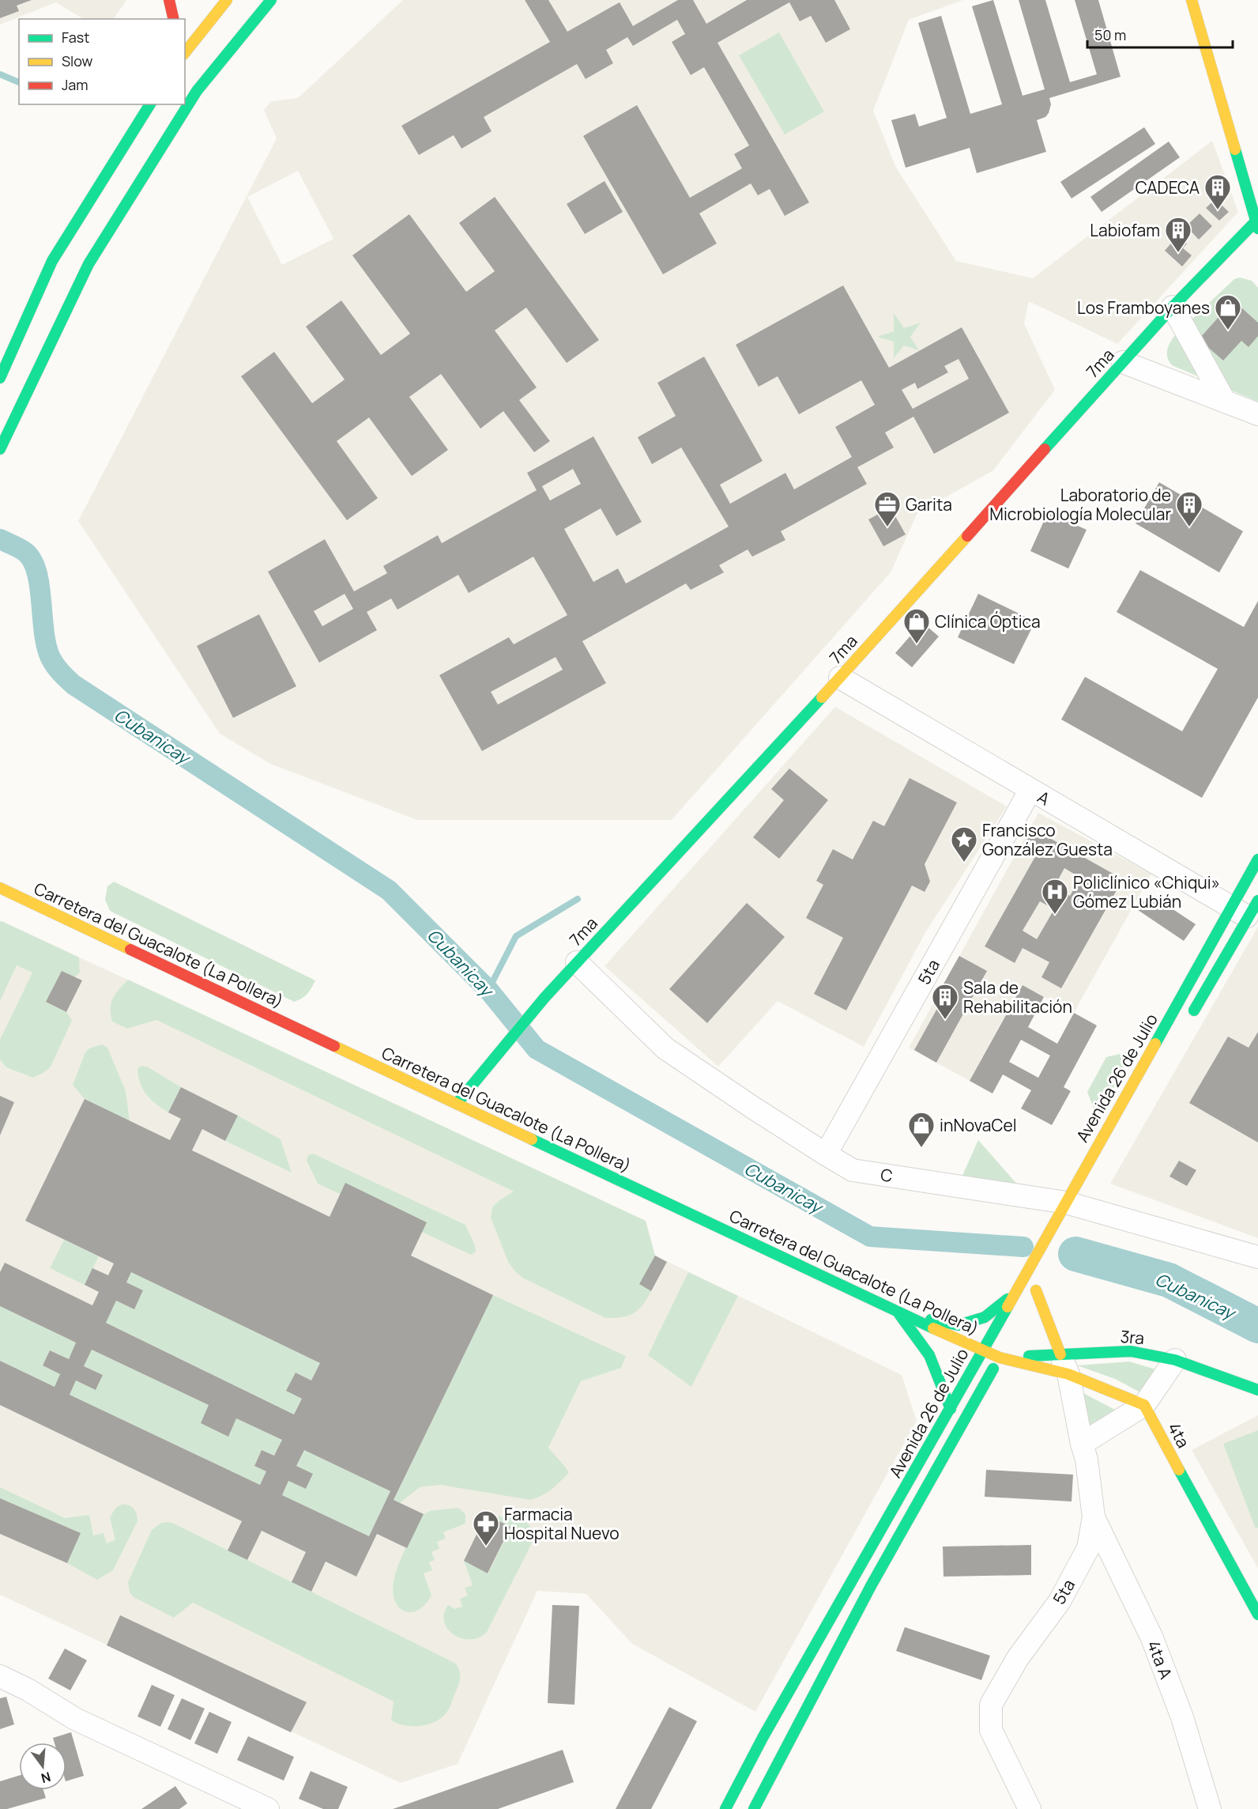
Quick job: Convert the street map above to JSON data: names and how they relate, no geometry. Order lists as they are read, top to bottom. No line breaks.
{"streets":{"main road":["7ma","Carretera del Guacalote (La Pollera)","Avenida 26 de Julio","3ra","4ta"],"street":["A","5ta","C","4ta A"]},"crossings":[["7ma","A"],["7ma","Carretera del Guacalote (La Pollera)"],["7ma","C"],["A","5ta"],["A","Avenida 26 de Julio"],["Carretera del Guacalote (La Pollera)","Avenida 26 de Julio"],["Carretera del Guacalote (La Pollera)","3ra"],["5ta","C"],["5ta","3ra"],["5ta","4ta A"],["Avenida 26 de Julio","C"],["Avenida 26 de Julio","3ra"]],"water":["Cubanicay"],"places":{"building":["CADECA","Labiofam","Laboratorio de Microbiología Molecular","Sala de Rehabilitación"],"shop":["Los Framboyanes","Clínica Óptica","inNovaCel"],"office":["Garita"],"place":["Francisco González Guesta"],"hospital":["Policlínico «Chiqui» Gómez Lubián"],"pharmacy":["Farmacia Hospital Nuevo"]},"legend":["Fast","Slow","Jam"],"scale_bar":"50 m","north":"bottom"}
